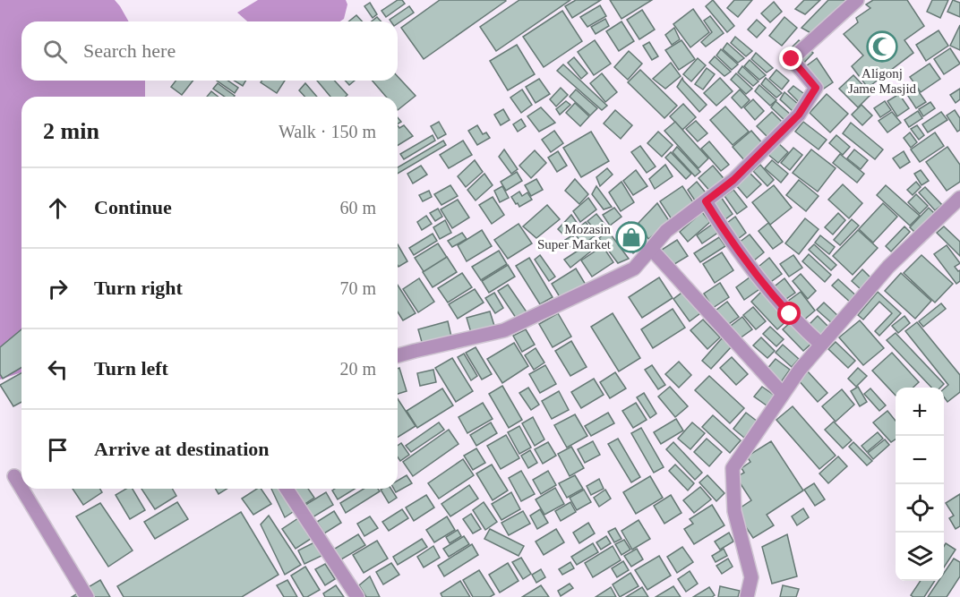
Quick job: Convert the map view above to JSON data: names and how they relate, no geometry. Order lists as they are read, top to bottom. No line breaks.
{"places":{"mosque":["Aligonj Jame Masjid"],"shop":["Mozasin Super Market"]},"page":{"search":"Search here","heading":["2 min","Walk · 150 m"],"list":[["Continue","60 m"],["Turn right","70 m"],["Turn left","20 m"],"Arrive at destination"],"map_buttons":["+","−"]}}
